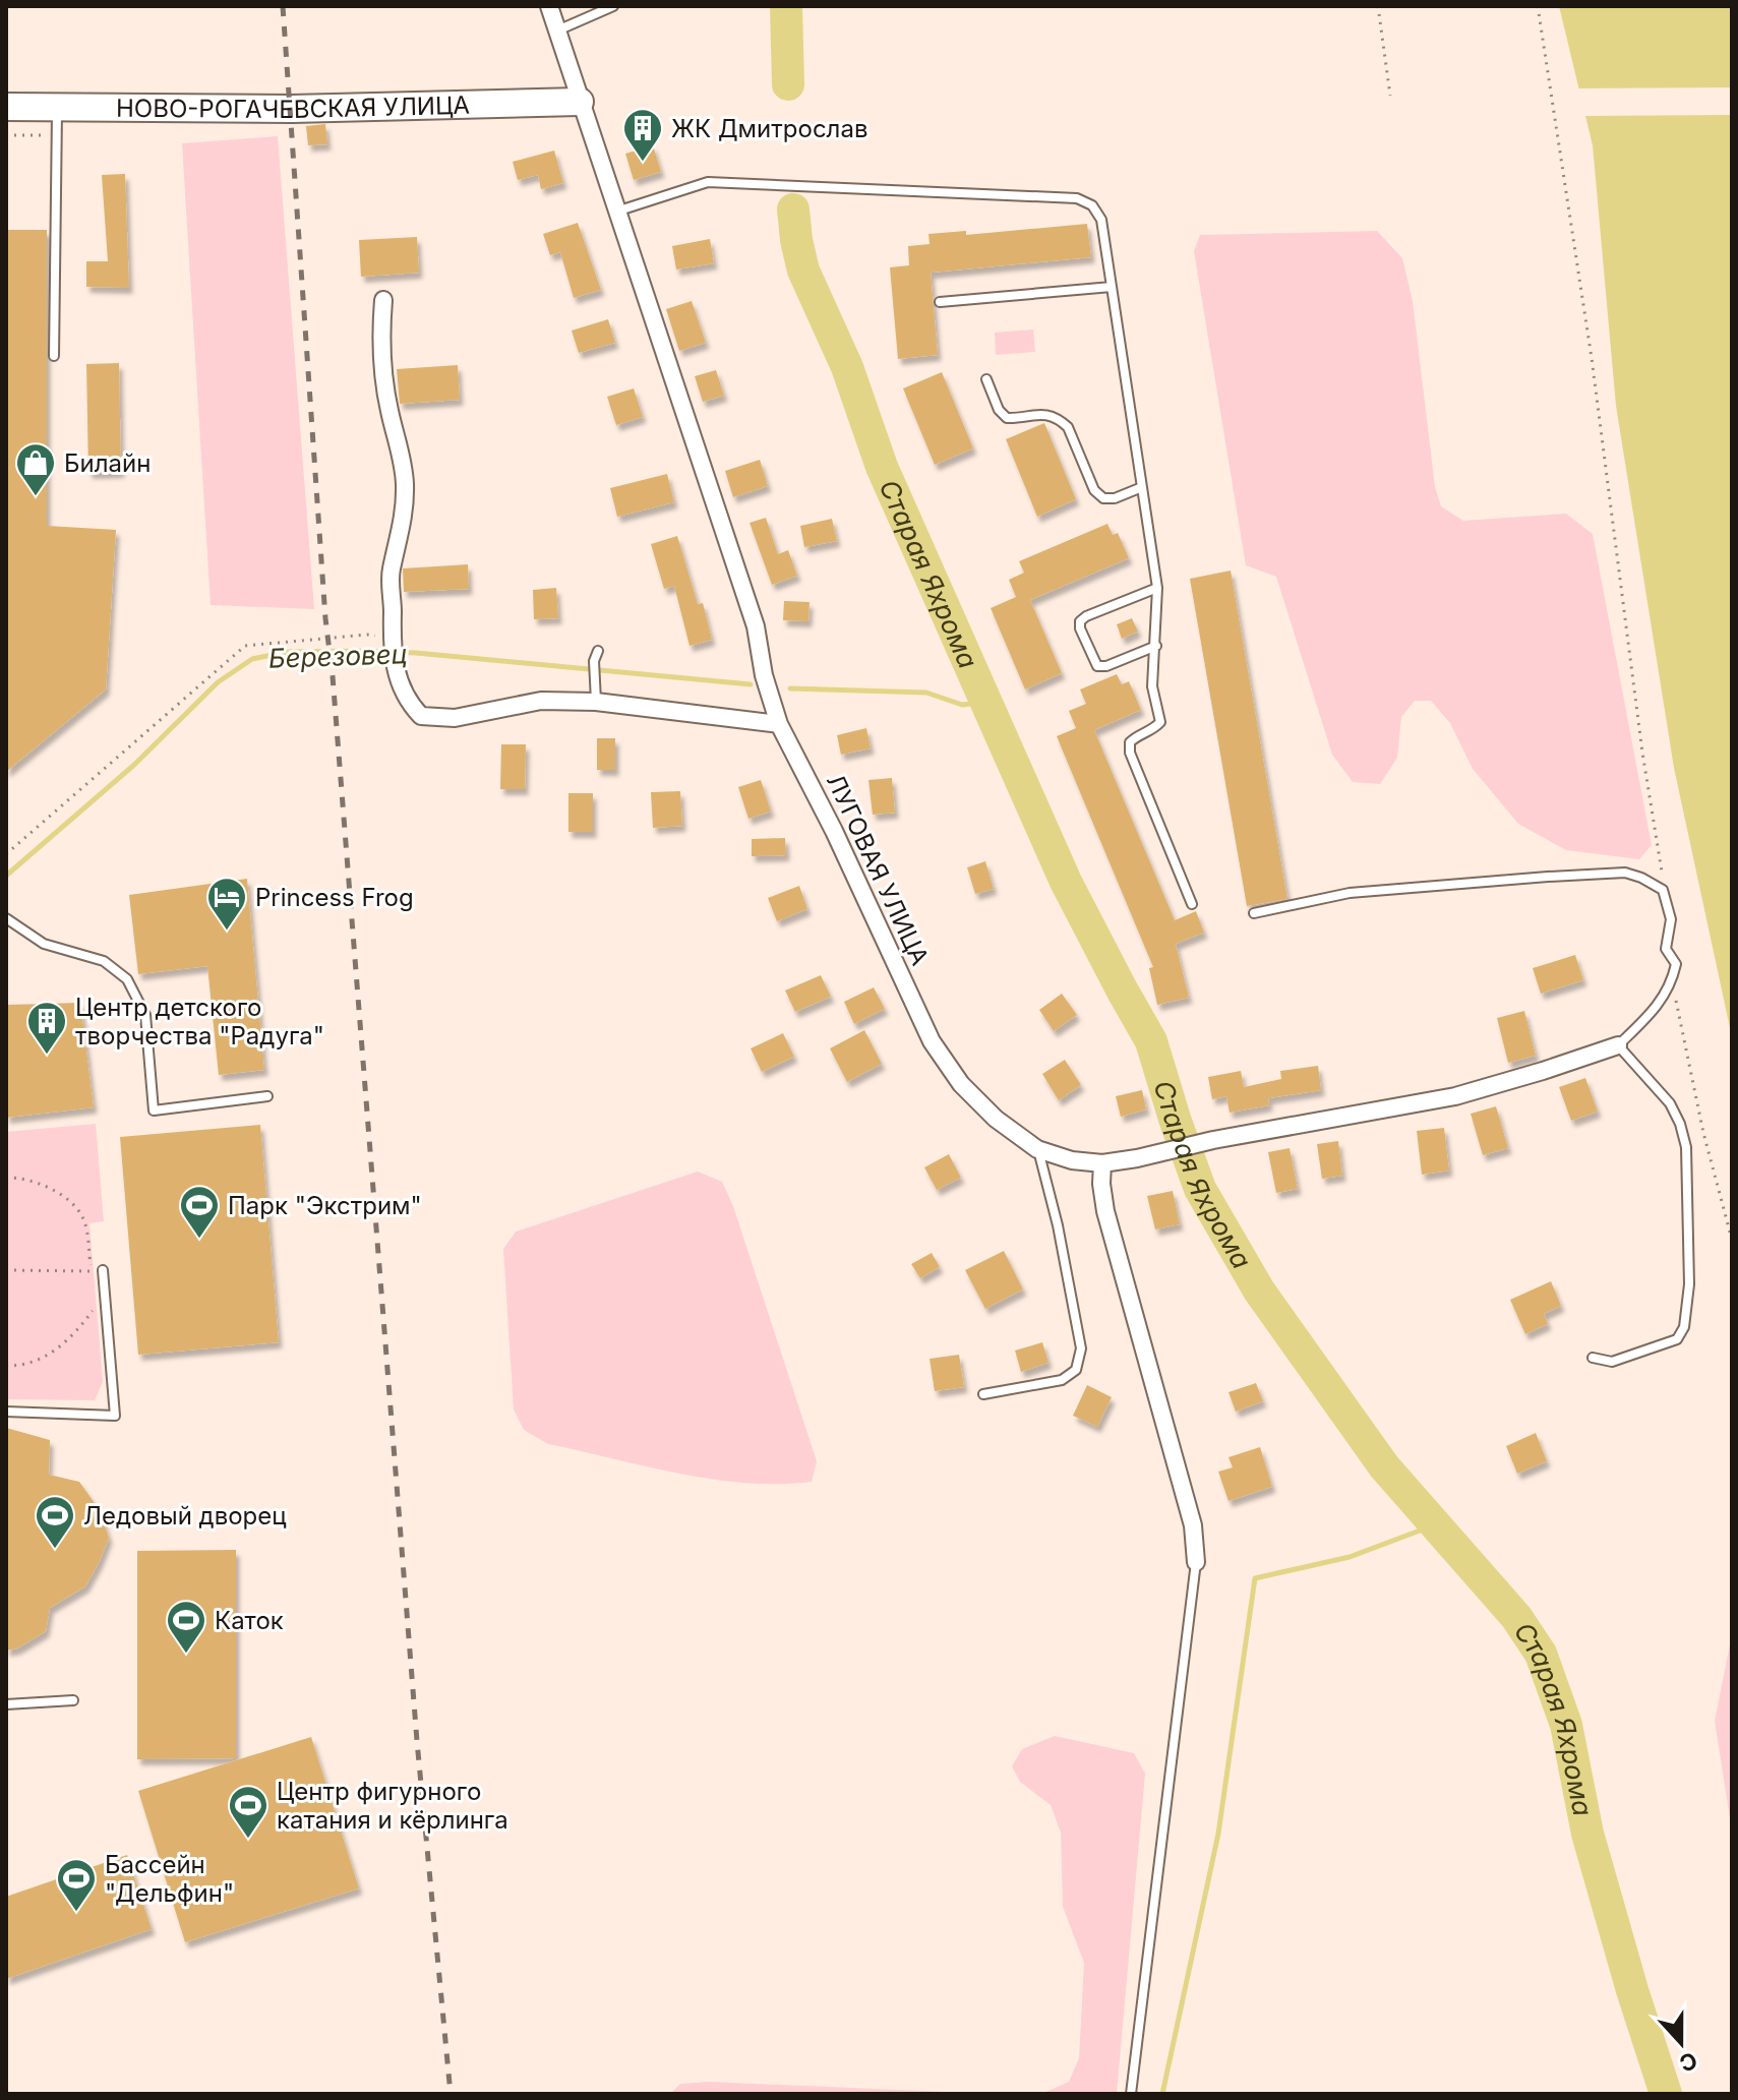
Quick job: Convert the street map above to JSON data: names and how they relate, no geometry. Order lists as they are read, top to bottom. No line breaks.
{"streets":{"main road":["НОВО-РОГАЧЕВСКАЯ УЛИЦА"],"street":["ЛУГОВАЯ УЛИЦА"]},"crossings":[["НОВО-РОГАЧЕВСКАЯ УЛИЦА","ЛУГОВАЯ УЛИЦА"]],"water":["Старая Яхрома","Березовец"],"places":{"building":["ЖК Дмитрослав","Центр детского творчества \"Радуга\""],"shop":["Билайн"],"hotel":["Princess Frog"],"sports":["Парк \"Экстрим\"","Ледовый дворец","Каток","Центр фигурного катания и кёрлинга","Бассейн \"Дельфин\""]},"north":"bottom"}
